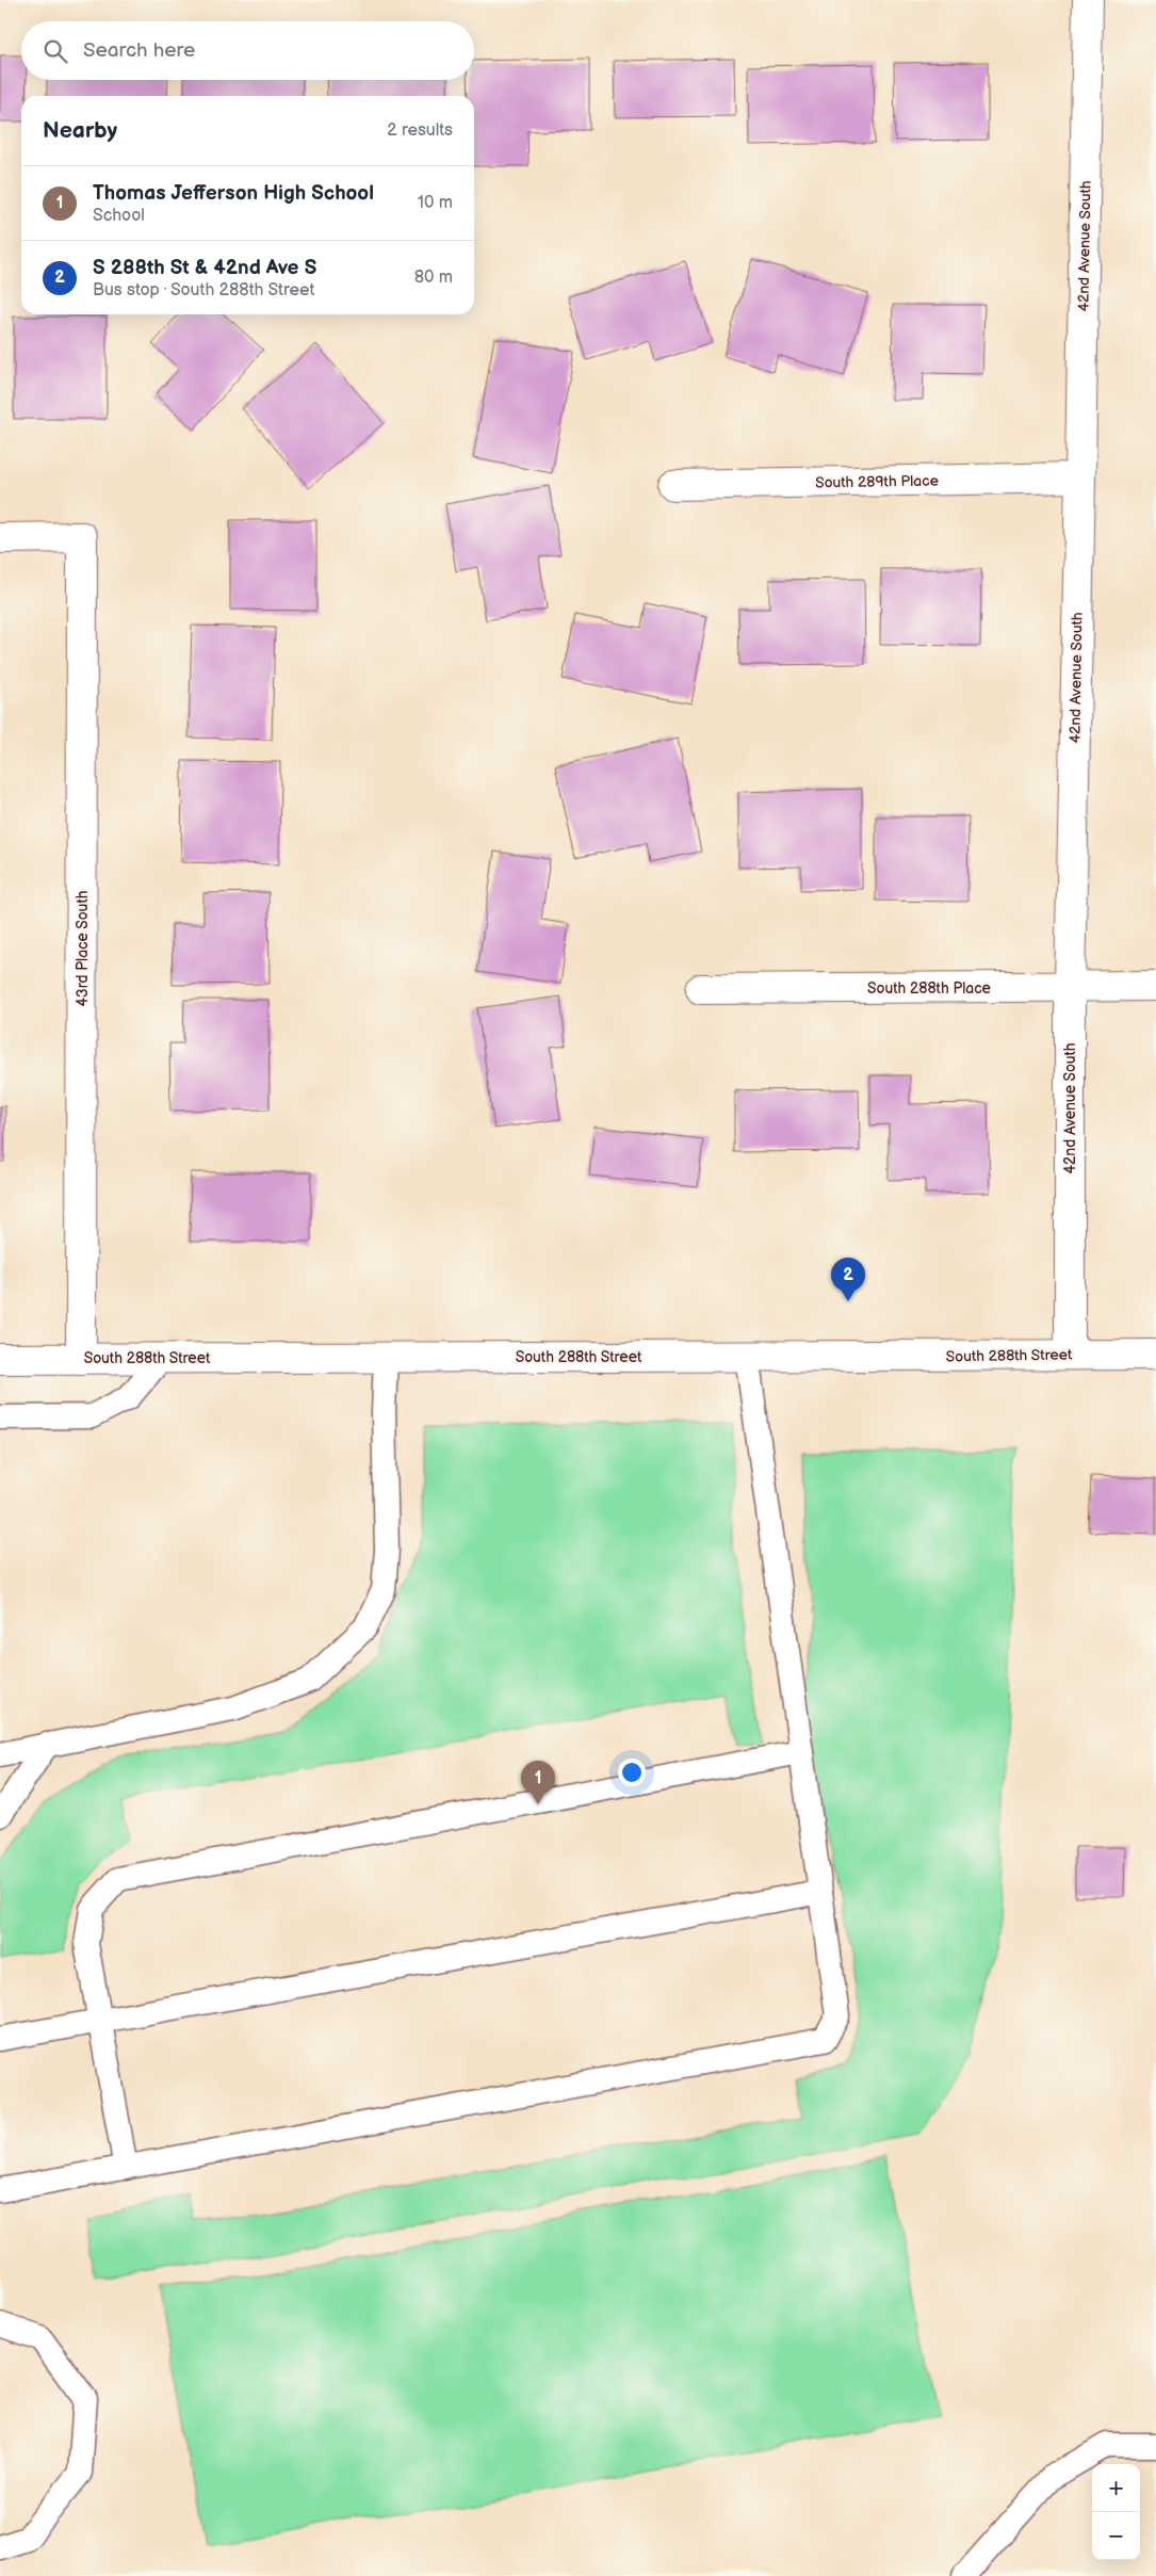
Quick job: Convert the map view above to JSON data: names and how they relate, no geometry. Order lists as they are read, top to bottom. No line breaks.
{"streets":{"street":["42nd Avenue South","South 289th Place","43rd Place South","South 288th Place","South 288th Street"]},"crossings":[["42nd Avenue South","South 289th Place"],["42nd Avenue South","South 288th Place"],["42nd Avenue South","South 288th Street"],["43rd Place South","South 288th Street"]],"page":{"search":"Search here","heading":["Nearby","2 results"],"list":[{"mark":"1","name":"Thomas Jefferson High School","note":"School","value":"10 m"},{"mark":"2","name":"S 288th St & 42nd Ave S","note":"Bus stop · South 288th Street","value":"80 m"}],"pins":["2","1"],"map_buttons":["+","−"]}}
